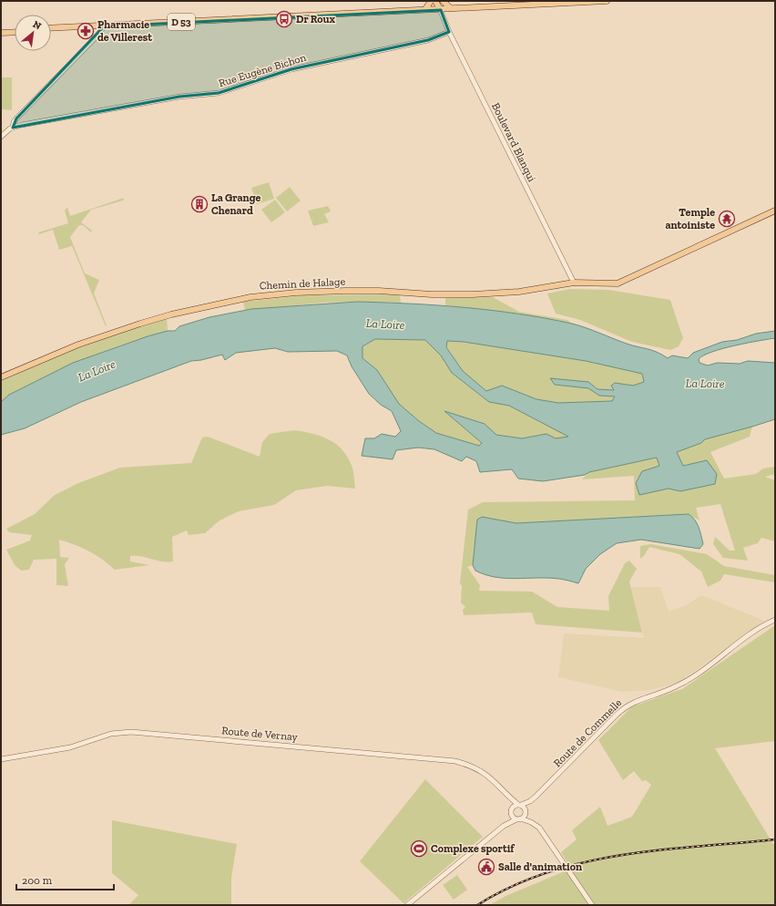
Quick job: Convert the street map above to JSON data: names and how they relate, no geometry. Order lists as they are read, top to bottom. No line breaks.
{"streets":{"main road":["D 53","Chemin de Halage"],"street":["Rue Eugène Bichon","Boulevard Blanqui","Route de Commelle","Route de Vernay"]},"crossings":[["D 53","Boulevard Blanqui"],["Rue Eugène Bichon","Boulevard Blanqui"],["Boulevard Blanqui","Chemin de Halage"],["Route de Commelle","Route de Vernay"]],"water":["La Loire"],"places":{"bus stop":["Dr Roux"],"pharmacy":["Pharmacie de Villerest"],"building":["La Grange Chenard"],"temple":["Temple antoiniste"],"sports":["Complexe sportif"],"public building":["Salle d'animation"]},"scale_bar":"200 m","north":"top right"}
